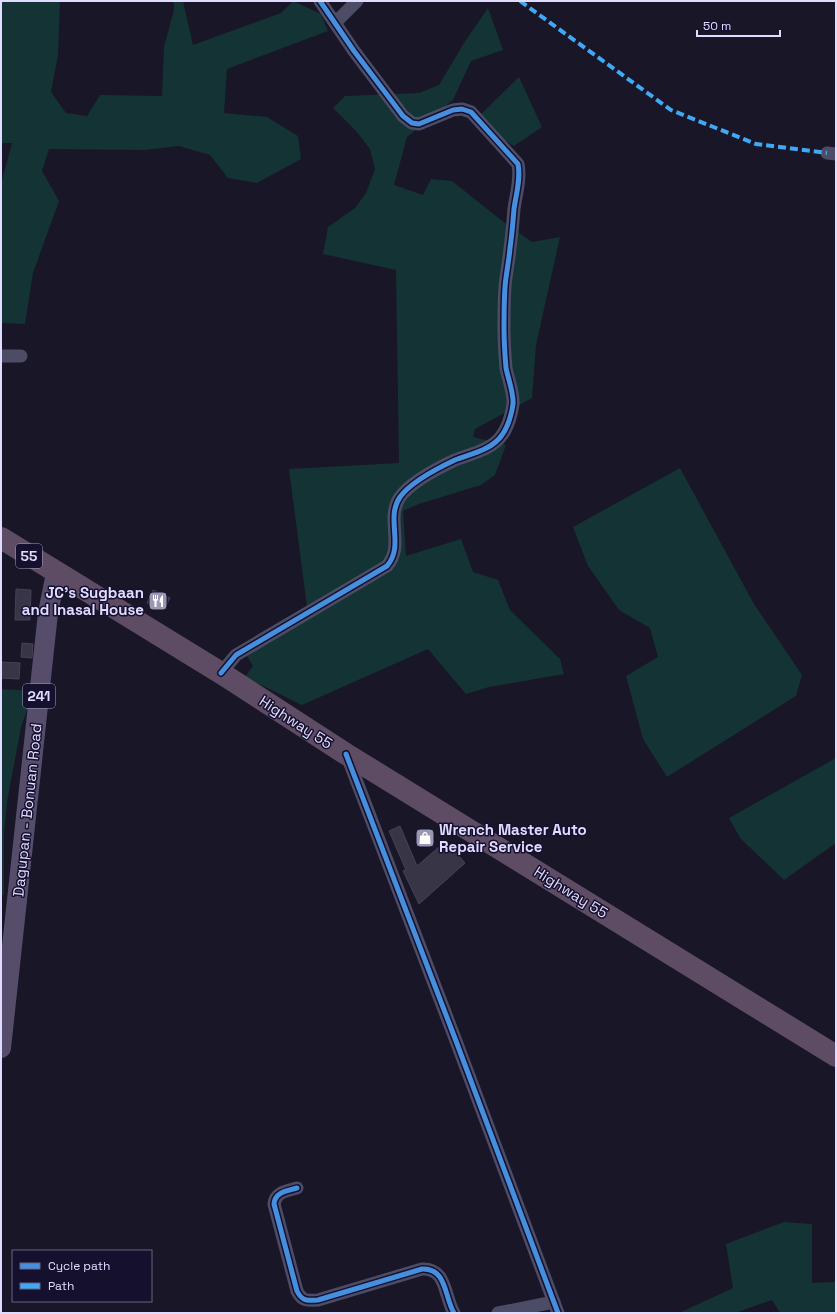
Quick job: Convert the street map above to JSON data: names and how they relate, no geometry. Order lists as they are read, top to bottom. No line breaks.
{"streets":{"highway":["55","Highway 55"],"main road":["241","Dagupan - Bonuan Road"]},"crossings":[["Highway 55","Dagupan - Bonuan Road"]],"places":{"restaurant":["JC's Sugbaan and Inasal House"],"shop":["Wrench Master Auto Repair Service"]},"legend":["Cycle path","Path"],"scale_bar":"50 m"}
